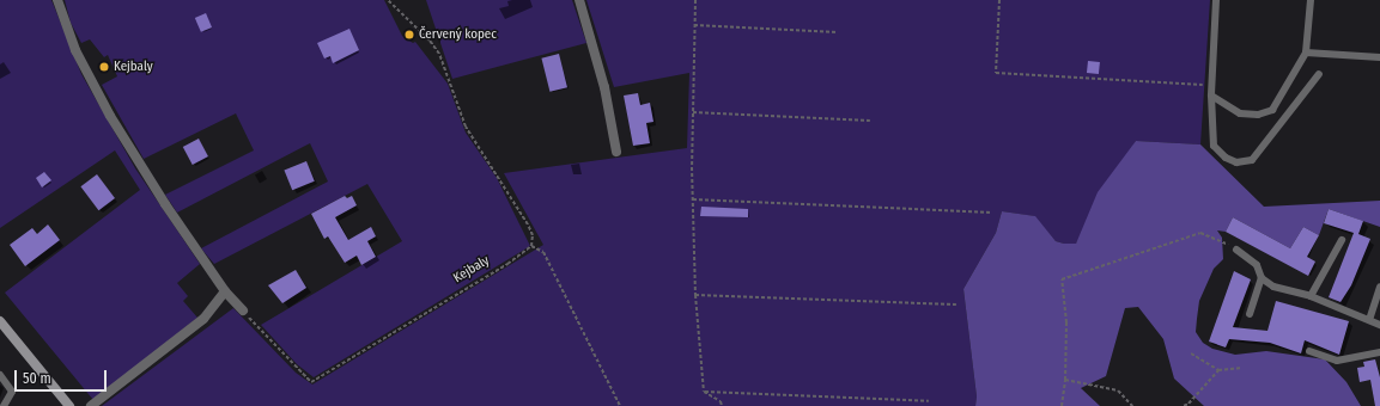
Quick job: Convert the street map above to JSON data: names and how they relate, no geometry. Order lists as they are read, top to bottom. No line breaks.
{"streets":{"path":["Kejbaly"]},"places":["Červený kopec","Kejbaly"],"scale_bar":"50 m"}
